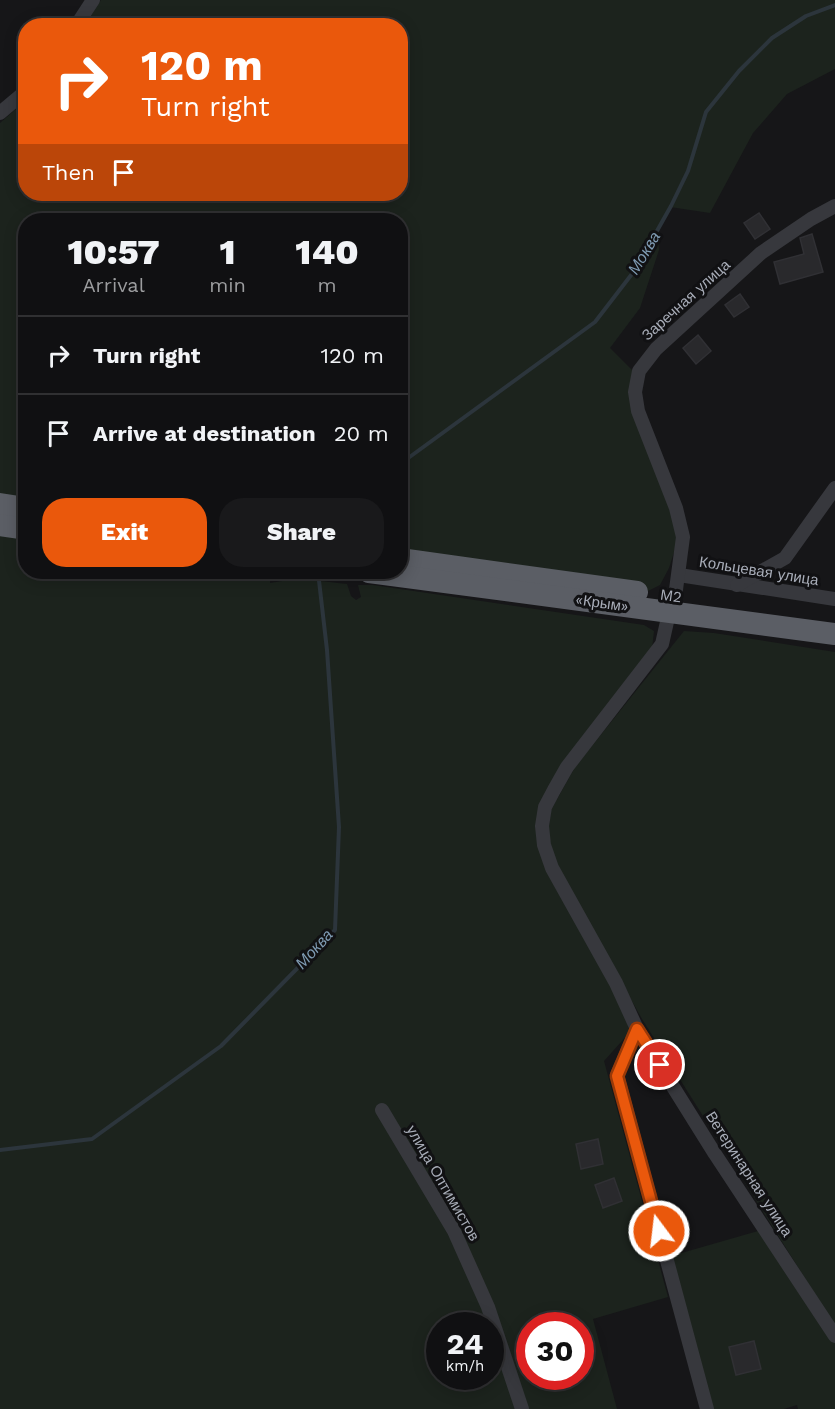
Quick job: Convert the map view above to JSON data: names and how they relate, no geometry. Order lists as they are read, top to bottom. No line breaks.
{"streets":{"highway":["М2","«Крым»"],"street":["Заречная улица","Кольцевая улица","Ветеринарная улица","улица Оптимистов"]},"crossings":[["Заречная улица","Кольцевая улица"],["Заречная улица","М2"],["Заречная улица","Ветеринарная улица"],["М2","Ветеринарная улица"]],"water":["Моква"],"page":{"turn":["120 m","Turn right"],"then":"Then","eta":["10:57","Arrival","1","min","140","m"],"list":[{"name":"Turn right","value":"120 m"},{"name":"Arrive at destination","value":"20 m"}],"buttons":["Exit","Share"],"speed":"24 km/h","limit":"30"}}
